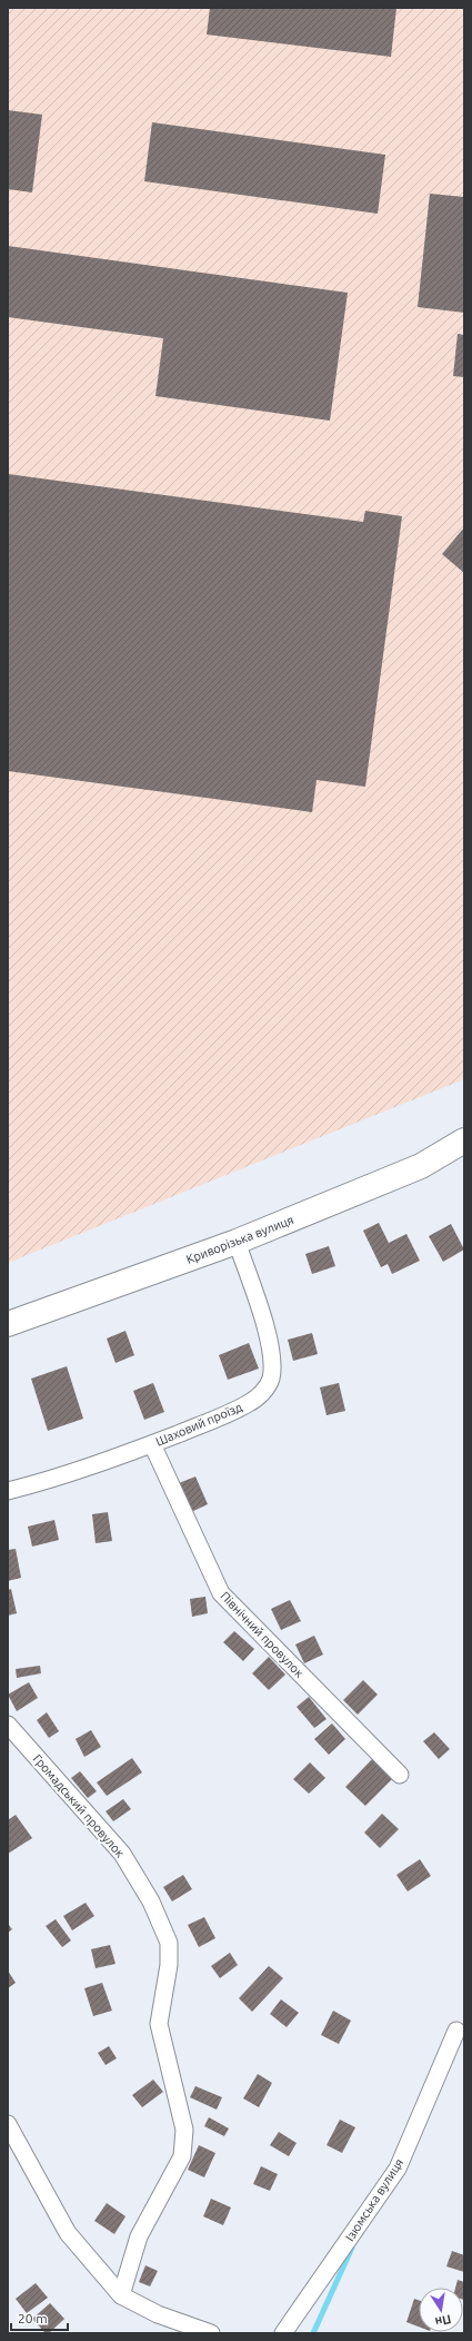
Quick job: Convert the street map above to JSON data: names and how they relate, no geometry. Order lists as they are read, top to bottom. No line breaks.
{"streets":{"main road":["Криворізька вулиця"],"street":["Шаховий проїзд","Північний провулок","Громадський провулок","Ізюмська вулиця"]},"crossings":[["Криворізька вулиця","Шаховий проїзд"],["Шаховий проїзд","Північний провулок"]],"scale_bar":"20 m","north":"bottom"}
